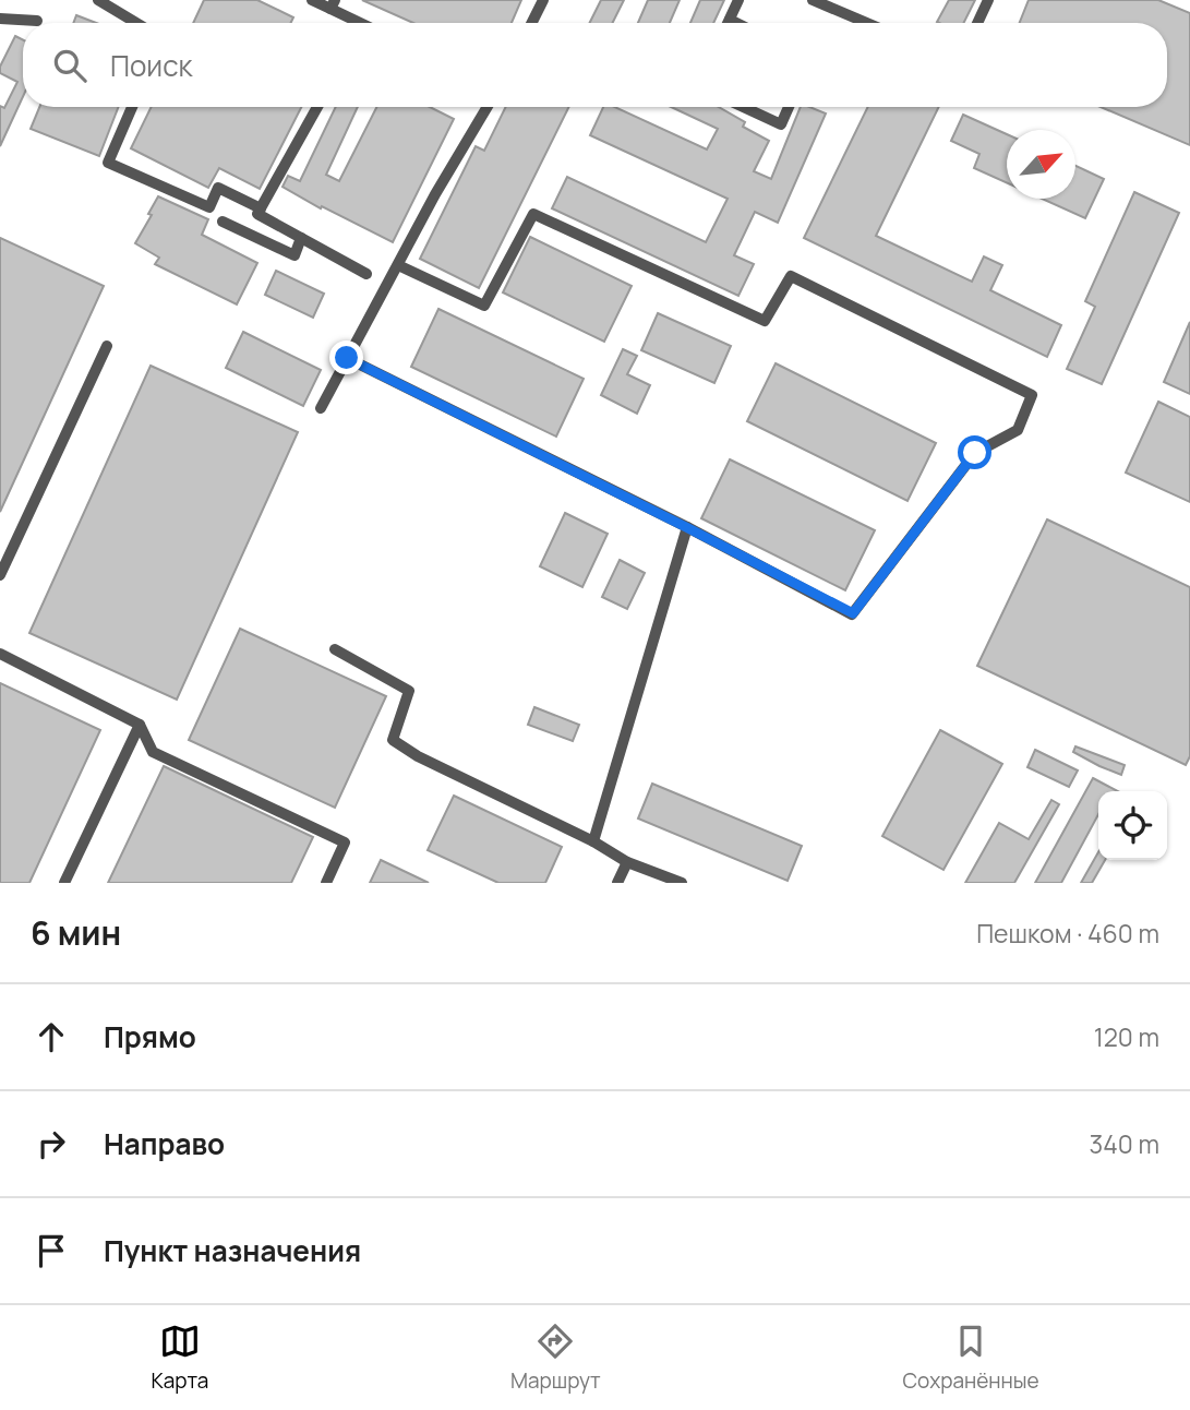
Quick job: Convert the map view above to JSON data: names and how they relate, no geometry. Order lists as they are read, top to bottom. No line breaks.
{"north":"top right","page":{"search":"Поиск","heading":["6 мин","Пешком · 460 m"],"list":[["Прямо","120 m"],["Направо","340 m"],"Пункт назначения"],"nav":["Карта","Маршрут","Сохранённые"]}}
